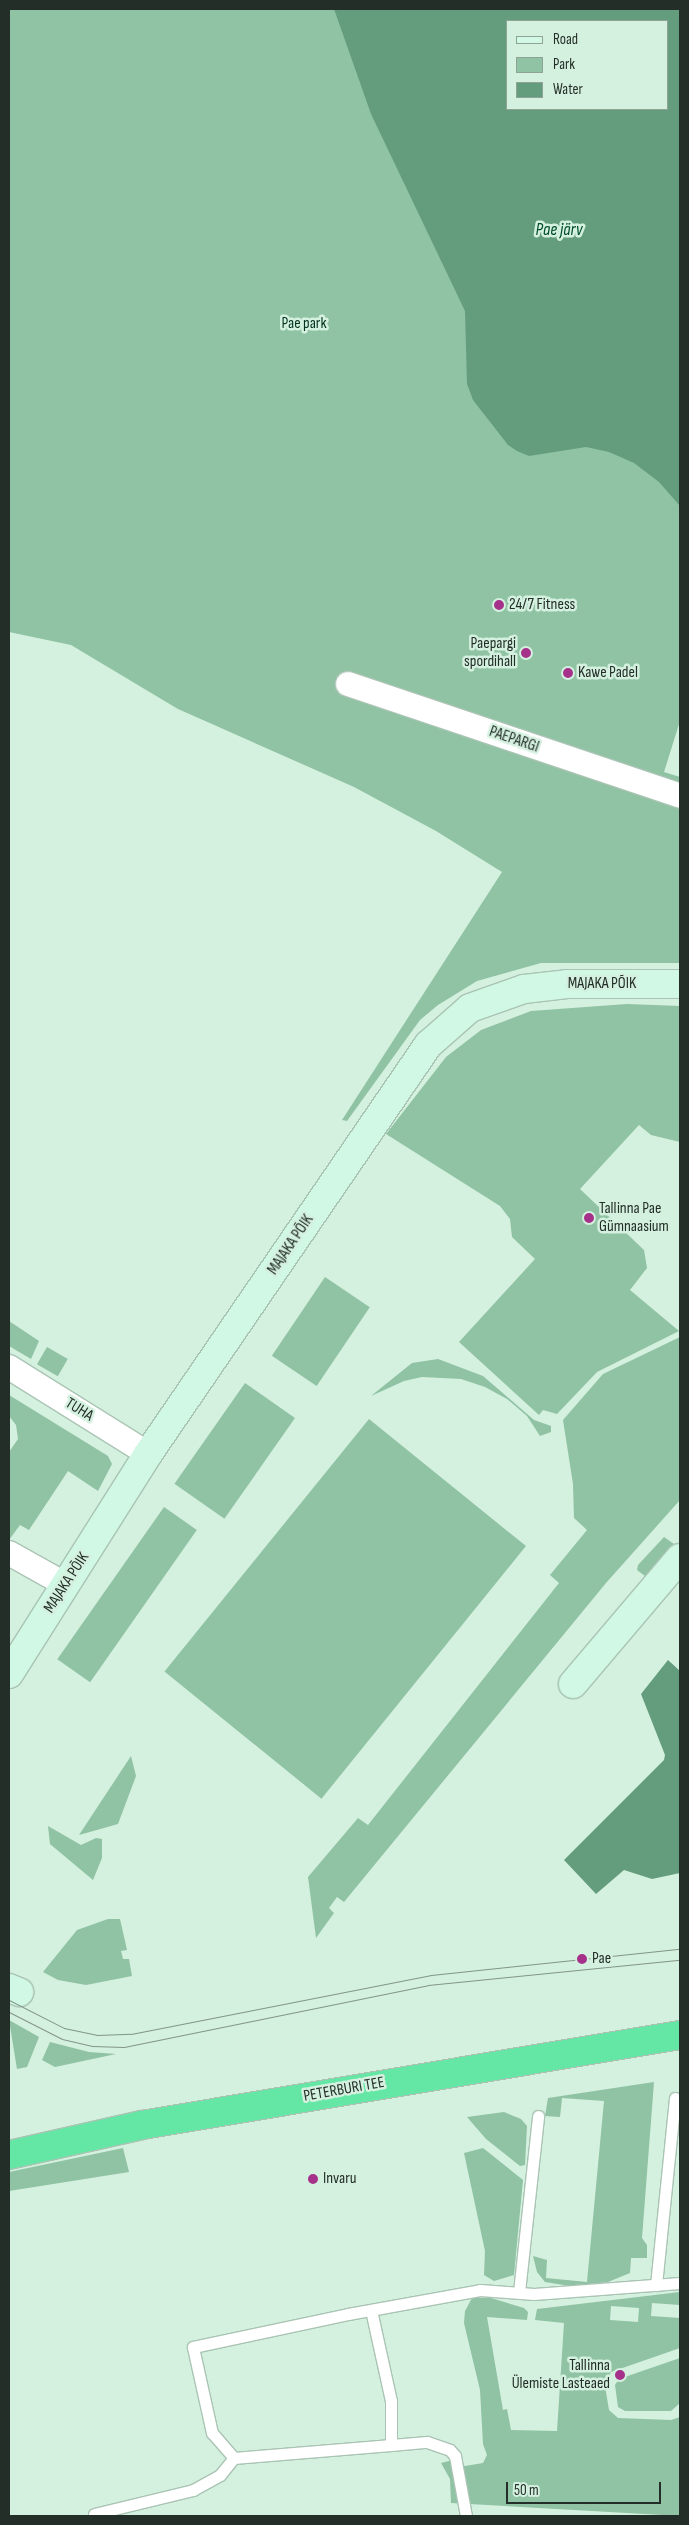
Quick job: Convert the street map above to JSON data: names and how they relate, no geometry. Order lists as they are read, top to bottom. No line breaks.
{"streets":{"highway":["PETERBURI TEE"],"street":["PAEPARGI","MAJAKA PÕIK","TUHA"]},"crossings":[["MAJAKA PÕIK","TUHA"]],"water":["Pae järv"],"parks":["Pae park"],"places":["24/7 Fitness","Paepargi spordihall","Kawe Padel","Tallinna Pae Gümnaasium","Pae","Invaru","Tallinna Ülemiste Lasteaed"],"legend":["Road","Park","Water"],"scale_bar":"50 m"}
